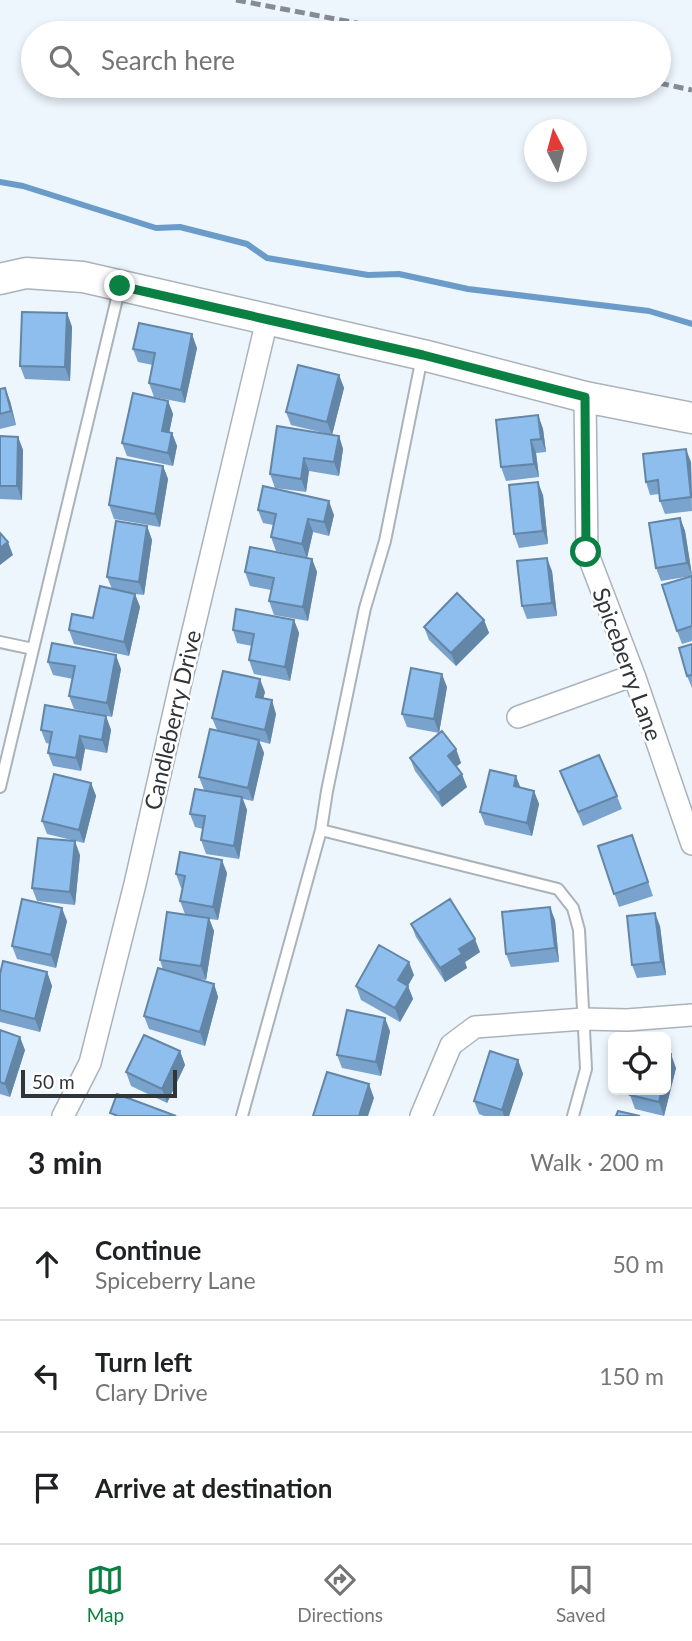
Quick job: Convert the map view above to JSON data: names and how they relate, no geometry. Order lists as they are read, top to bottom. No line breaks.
{"streets":{"street":["Spiceberry Lane","Candleberry Drive"]},"scale_bar":"50 m","north":"top","page":{"search":"Search here","scale":"50 m","heading":["3 min","Walk · 200 m"],"list":[["Continue","Spiceberry Lane","50 m"],["Turn left","Clary Drive","150 m"],"Arrive at destination"],"nav":["Map","Directions","Saved"]}}
